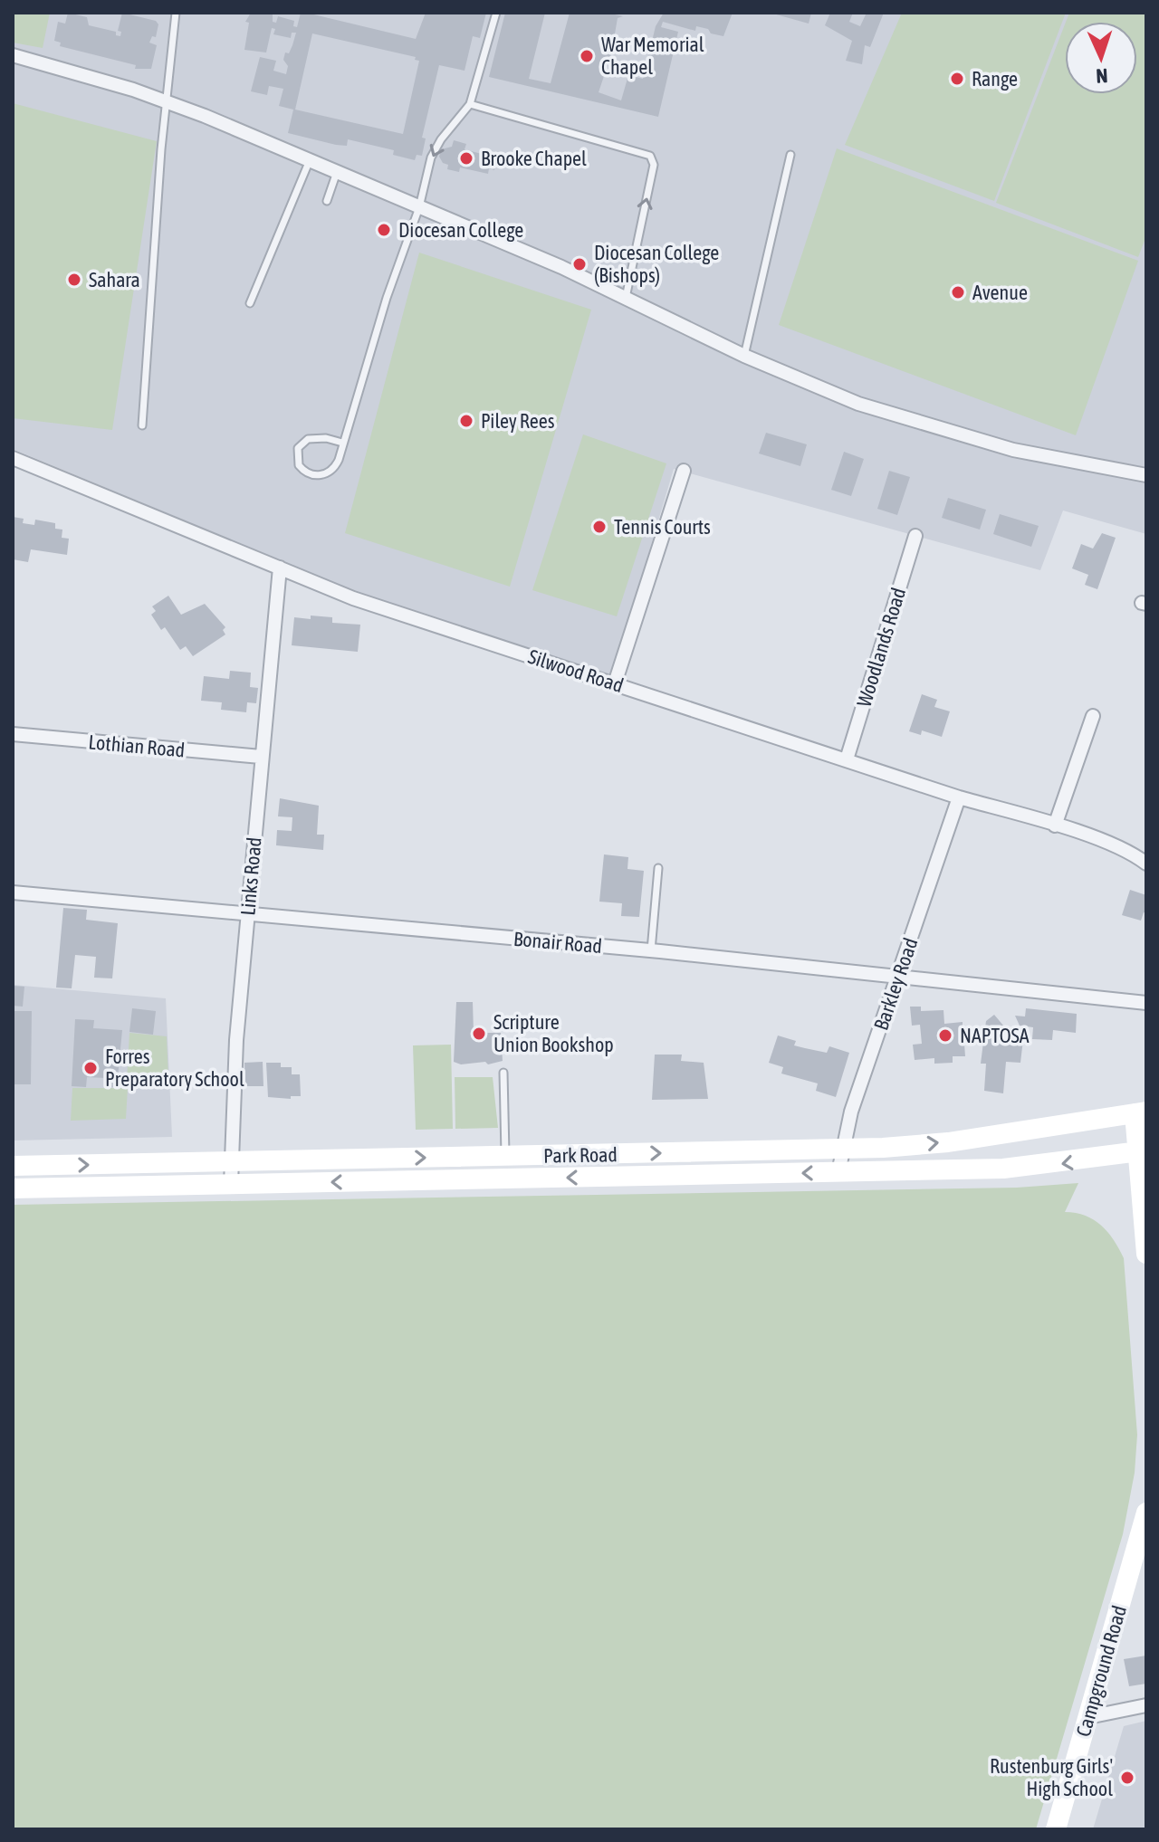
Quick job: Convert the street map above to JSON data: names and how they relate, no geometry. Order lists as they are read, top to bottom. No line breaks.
{"streets":{"main road":["Park Road","Campground Road"],"street":["Woodlands Road","Silwood Road","Lothian Road","Links Road","Bonair Road","Barkley Road"]},"crossings":[["Woodlands Road","Silwood Road"],["Silwood Road","Links Road"],["Silwood Road","Barkley Road"],["Lothian Road","Links Road"],["Links Road","Bonair Road"],["Links Road","Park Road"],["Bonair Road","Barkley Road"],["Barkley Road","Park Road"]],"places":["War Memorial Chapel","Range","Brooke Chapel","Diocesan College","Diocesan College (Bishops)","Sahara","Avenue","Piley Rees","Tennis Courts","Scripture Union Bookshop","NAPTOSA","Forres Preparatory School","Rustenburg Girls' High School"],"north":"bottom"}
